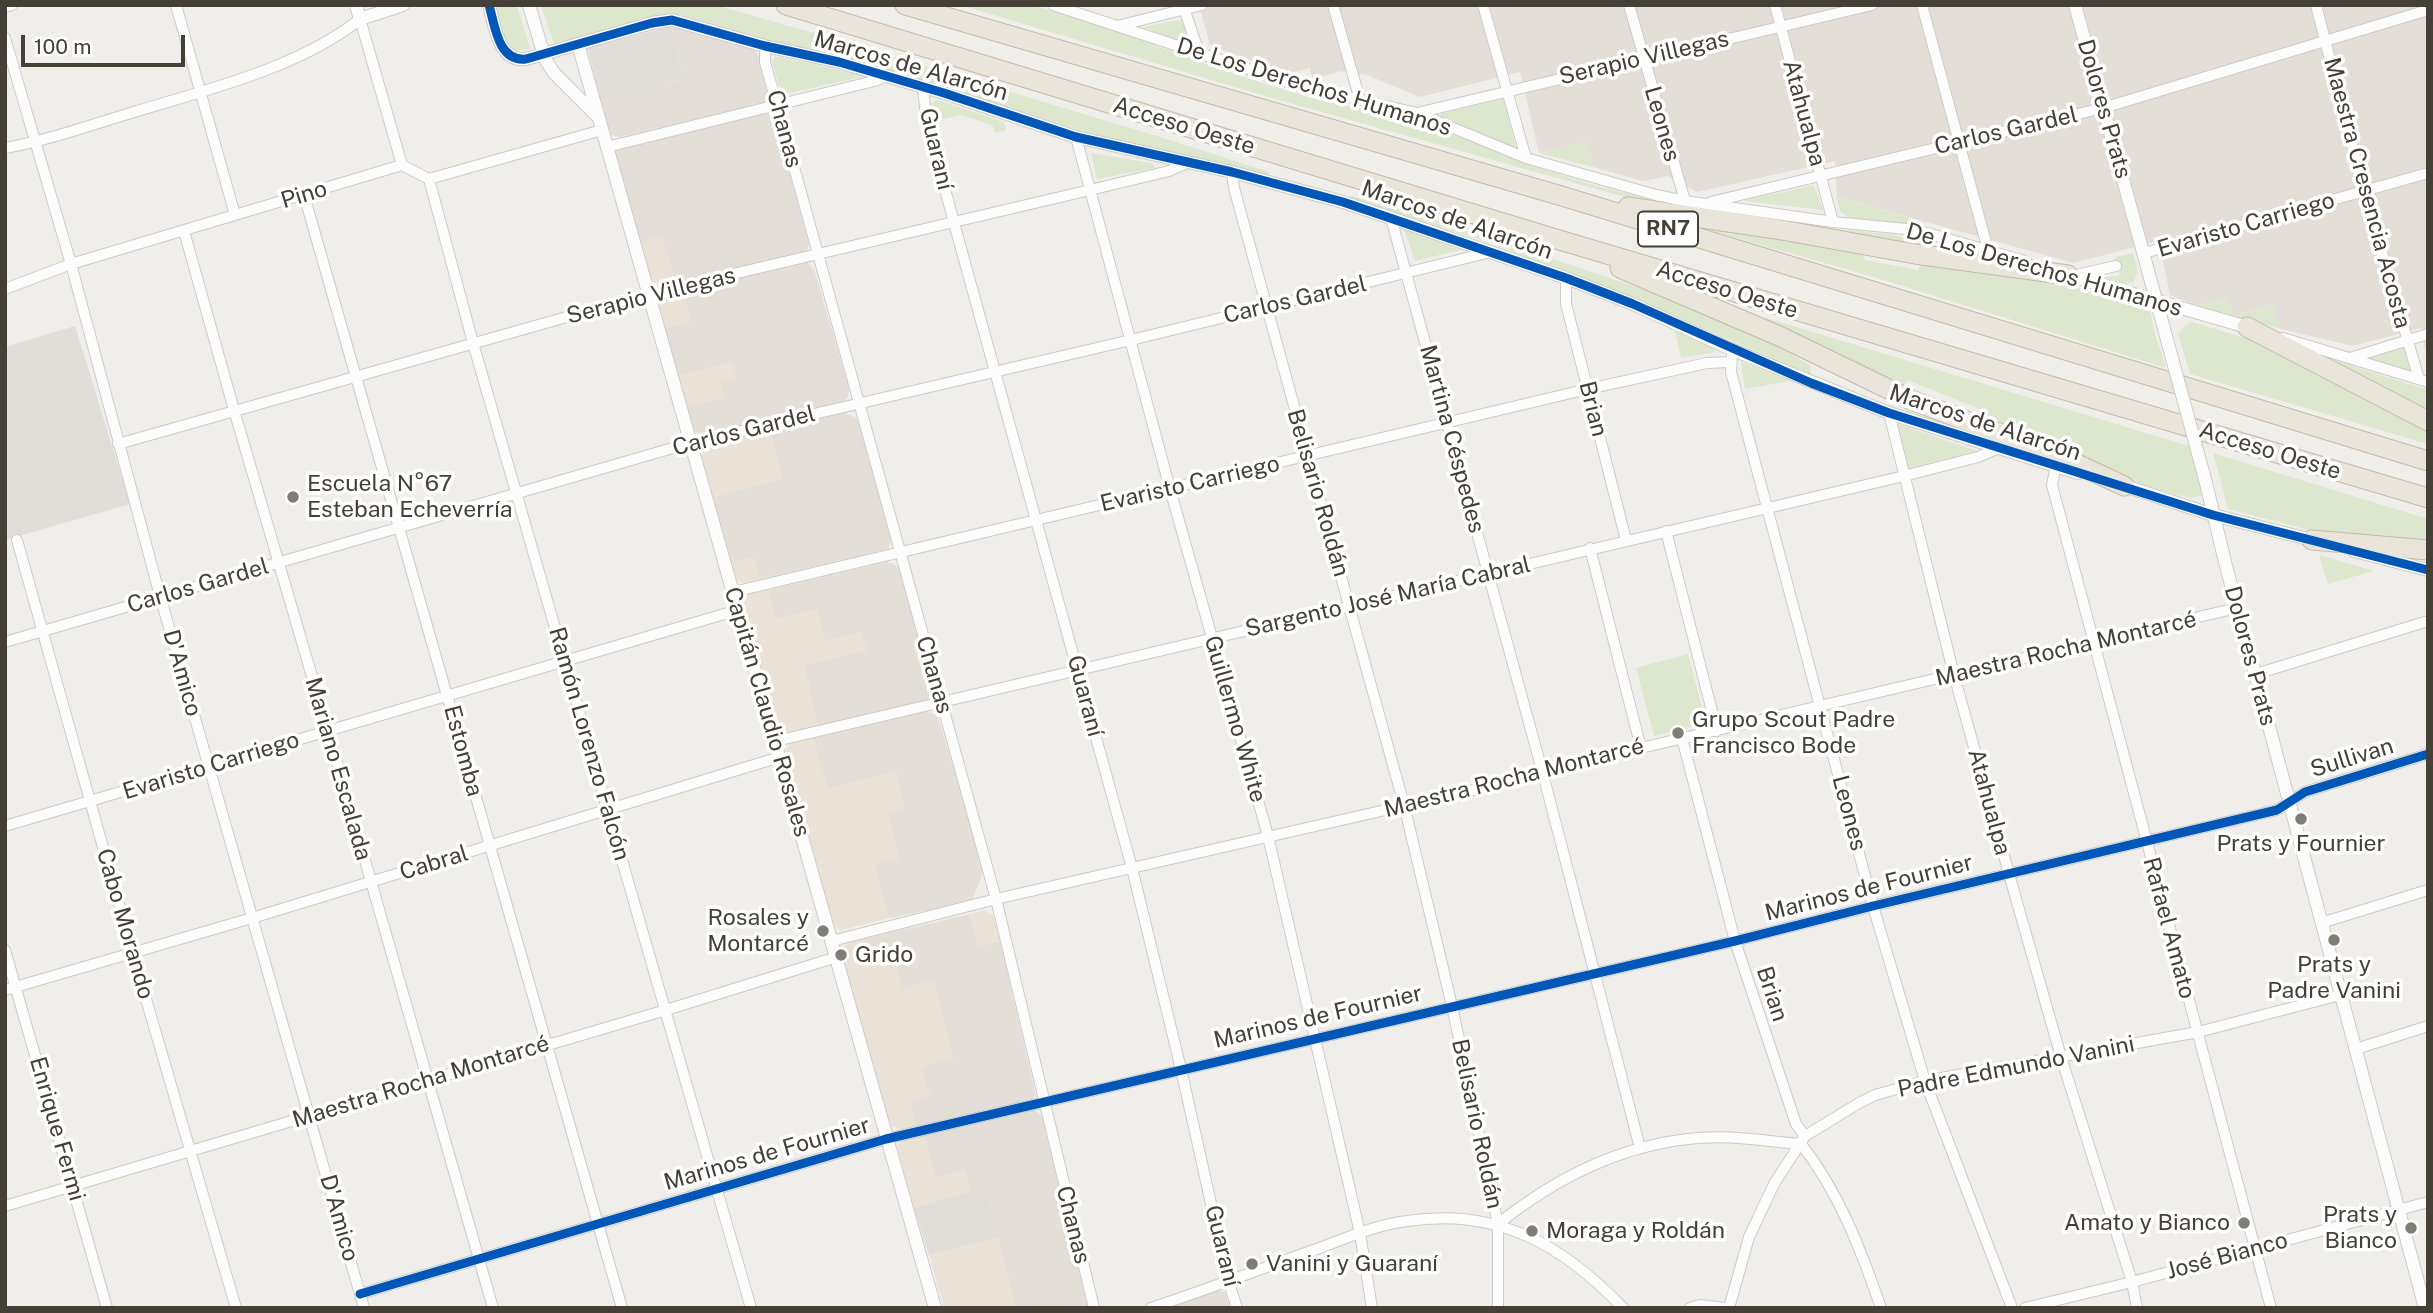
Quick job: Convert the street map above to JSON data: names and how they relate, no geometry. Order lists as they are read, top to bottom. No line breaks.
{"streets":{"highway":["Acceso Oeste","RN7"],"street":["Serapio Villegas","Marcos de Alarcón","De Los Derechos Humanos","Dolores Prats","Atahualpa","Leones","Chanas","Carlos Gardel","Guaraní","Maestra Cresencia Acosta","Pino","Evaristo Carriego","Brian","Martina Céspedes","Belisario Roldán","Sargento José María Cabral","Maestra Rocha Montarcé","D'Amico","Capitán Claudio Rosales","Guillermo White","Ramón Lorenzo Falcón","Estomba","Sullivan","Mariano Escalada","Cabral","Marinos de Fournier","Cabo Morando","Rafael Amato","Padre Edmundo Vanini","Enrique Fermi","José Bianco"]},"crossings":[["Serapio Villegas","Marcos de Alarcón"],["Serapio Villegas","De Los Derechos Humanos"],["Serapio Villegas","Atahualpa"],["Serapio Villegas","Leones"],["Serapio Villegas","Chanas"],["Serapio Villegas","Guaraní"],["Serapio Villegas","D'Amico"],["Serapio Villegas","Capitán Claudio Rosales"],["Serapio Villegas","Guillermo White"],["Serapio Villegas","Ramón Lorenzo Falcón"],["Serapio Villegas","Estomba"],["Serapio Villegas","Mariano Escalada"],["Marcos de Alarcón","Dolores Prats"],["Marcos de Alarcón","Atahualpa"],["Marcos de Alarcón","Leones"],["Marcos de Alarcón","Chanas"],["Marcos de Alarcón","Carlos Gardel"],["Marcos de Alarcón","Guaraní"],["Marcos de Alarcón","Evaristo Carriego"],["Marcos de Alarcón","Brian"],["Marcos de Alarcón","Martina Céspedes"],["Marcos de Alarcón","Belisario Roldán"],["Marcos de Alarcón","Sargento José María Cabral"],["Marcos de Alarcón","Capitán Claudio Rosales"],["Marcos de Alarcón","Guillermo White"],["Marcos de Alarcón","Rafael Amato"],["De Los Derechos Humanos","Dolores Prats"],["De Los Derechos Humanos","Atahualpa"],["De Los Derechos Humanos","Leones"],["De Los Derechos Humanos","Carlos Gardel"],["De Los Derechos Humanos","Maestra Cresencia Acosta"],["Dolores Prats","Carlos Gardel"],["Dolores Prats","Evaristo Carriego"],["Dolores Prats","Maestra Rocha Montarcé"],["Dolores Prats","Sullivan"],["Dolores Prats","Marinos de Fournier"],["Dolores Prats","Padre Edmundo Vanini"],["Dolores Prats","José Bianco"],["Atahualpa","Carlos Gardel"],["Atahualpa","Sargento José María Cabral"],["Atahualpa","Maestra Rocha Montarcé"],["Atahualpa","Marinos de Fournier"],["Atahualpa","Padre Edmundo Vanini"],["Atahualpa","José Bianco"],["Leones","Evaristo Carriego"],["Leones","Sargento José María Cabral"],["Leones","Maestra Rocha Montarcé"],["Leones","Marinos de Fournier"],["Leones","Padre Edmundo Vanini"],["Chanas","Carlos Gardel"],["Chanas","Evaristo Carriego"],["Chanas","Sargento José María Cabral"],["Chanas","Maestra Rocha Montarcé"],["Chanas","Marinos de Fournier"],["Carlos Gardel","Guaraní"],["Carlos Gardel","Maestra Cresencia Acosta"],["Carlos Gardel","Martina Céspedes"],["Carlos Gardel","Belisario Roldán"],["Carlos Gardel","D'Amico"],["Carlos Gardel","Capitán Claudio Rosales"],["Carlos Gardel","Guillermo White"],["Carlos Gardel","Ramón Lorenzo Falcón"],["Carlos Gardel","Estomba"],["Carlos Gardel","Mariano Escalada"],["Carlos Gardel","Cabo Morando"],["Guaraní","Evaristo Carriego"],["Guaraní","Sargento José María Cabral"],["Guaraní","Maestra Rocha Montarcé"],["Guaraní","Marinos de Fournier"],["Maestra Cresencia Acosta","Evaristo Carriego"],["Pino","D'Amico"],["Pino","Estomba"],["Pino","Mariano Escalada"],["Evaristo Carriego","Brian"],["Evaristo Carriego","Martina Céspedes"],["Evaristo Carriego","Belisario Roldán"],["Evaristo Carriego","D'Amico"],["Evaristo Carriego","Capitán Claudio Rosales"],["Evaristo Carriego","Guillermo White"],["Evaristo Carriego","Ramón Lorenzo Falcón"],["Evaristo Carriego","Estomba"],["Evaristo Carriego","Mariano Escalada"],["Evaristo Carriego","Cabo Morando"],["Brian","Sargento José María Cabral"],["Brian","Maestra Rocha Montarcé"],["Brian","Marinos de Fournier"],["Brian","Padre Edmundo Vanini"],["Martina Céspedes","Sargento José María Cabral"],["Martina Céspedes","Maestra Rocha Montarcé"],["Martina Céspedes","Marinos de Fournier"],["Belisario Roldán","Sargento José María Cabral"],["Belisario Roldán","Maestra Rocha Montarcé"],["Belisario Roldán","Marinos de Fournier"],["Sargento José María Cabral","Capitán Claudio Rosales"],["Sargento José María Cabral","Guillermo White"],["Maestra Rocha Montarcé","D'Amico"],["Maestra Rocha Montarcé","Capitán Claudio Rosales"],["Maestra Rocha Montarcé","Guillermo White"],["Maestra Rocha Montarcé","Ramón Lorenzo Falcón"],["Maestra Rocha Montarcé","Estomba"],["Maestra Rocha Montarcé","Mariano Escalada"],["Maestra Rocha Montarcé","Cabo Morando"],["Maestra Rocha Montarcé","Rafael Amato"],["Maestra Rocha Montarcé","Enrique Fermi"],["D'Amico","Cabral"],["D'Amico","Marinos de Fournier"],["Capitán Claudio Rosales","Cabral"],["Capitán Claudio Rosales","Marinos de Fournier"],["Guillermo White","Marinos de Fournier"],["Ramón Lorenzo Falcón","Cabral"],["Ramón Lorenzo Falcón","Marinos de Fournier"],["Estomba","Cabral"],["Estomba","Marinos de Fournier"],["Sullivan","Marinos de Fournier"],["Mariano Escalada","Cabral"],["Mariano Escalada","Marinos de Fournier"],["Cabral","Cabo Morando"],["Cabral","Enrique Fermi"],["Marinos de Fournier","Rafael Amato"],["Rafael Amato","Padre Edmundo Vanini"],["Rafael Amato","José Bianco"]],"places":["Escuela N°67 Esteban Echeverría","Grupo Scout Padre Francisco Bode","Prats y Fournier","Rosales y Montarcé","Prats y Padre Vanini","Grido","Amato y Bianco","Prats y Bianco","Moraga y Roldán","Vanini y Guaraní"],"scale_bar":"100 m"}
